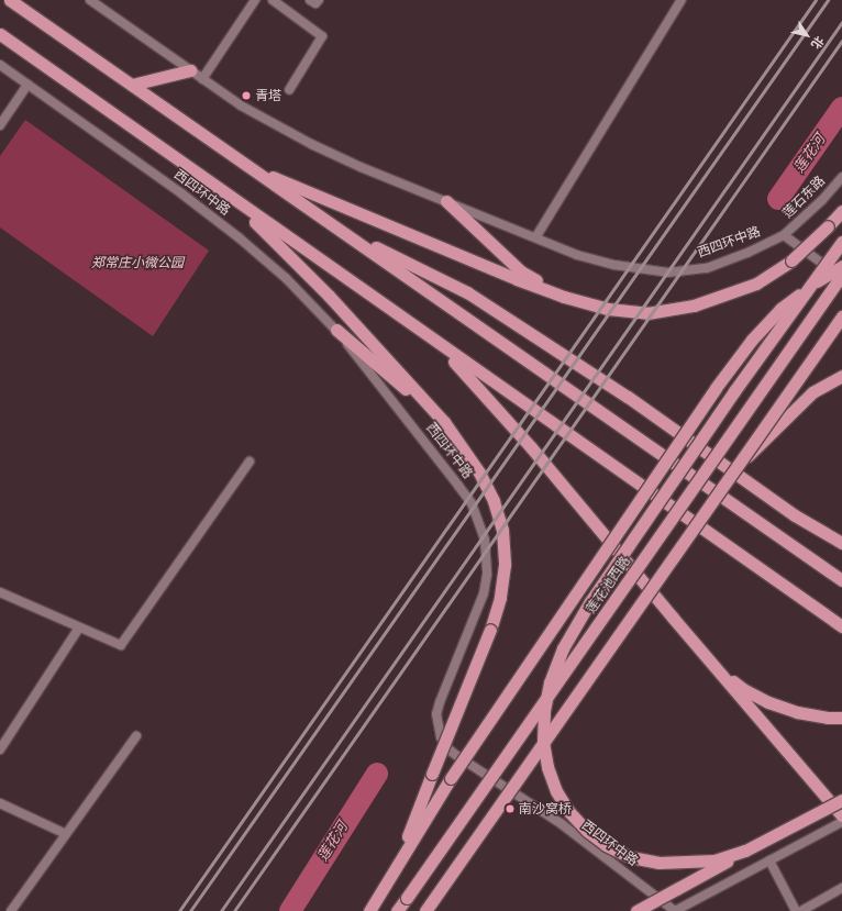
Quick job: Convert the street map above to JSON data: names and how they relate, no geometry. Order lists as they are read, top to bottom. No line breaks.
{"streets":{"highway":["西四环中路","莲花池西路"],"street":["莲石东路"]},"crossings":[["西四环中路","莲石东路"]],"water":["莲花河"],"parks":["郑常庄小微公园"],"places":["青塔","南沙窝桥"],"north":"bottom right"}
